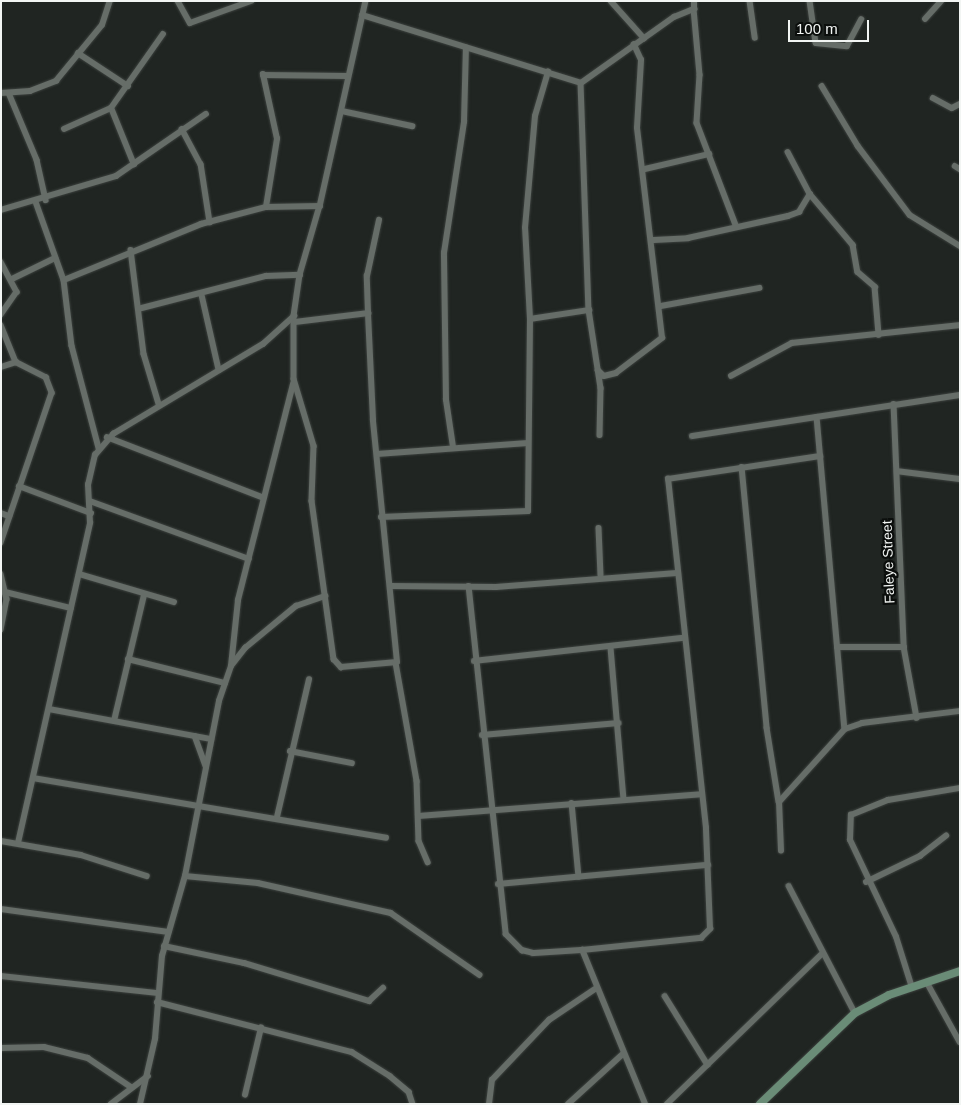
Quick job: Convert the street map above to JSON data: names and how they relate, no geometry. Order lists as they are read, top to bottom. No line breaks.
{"streets":{"street":["Faleye Street"]},"scale_bar":"100 m"}
